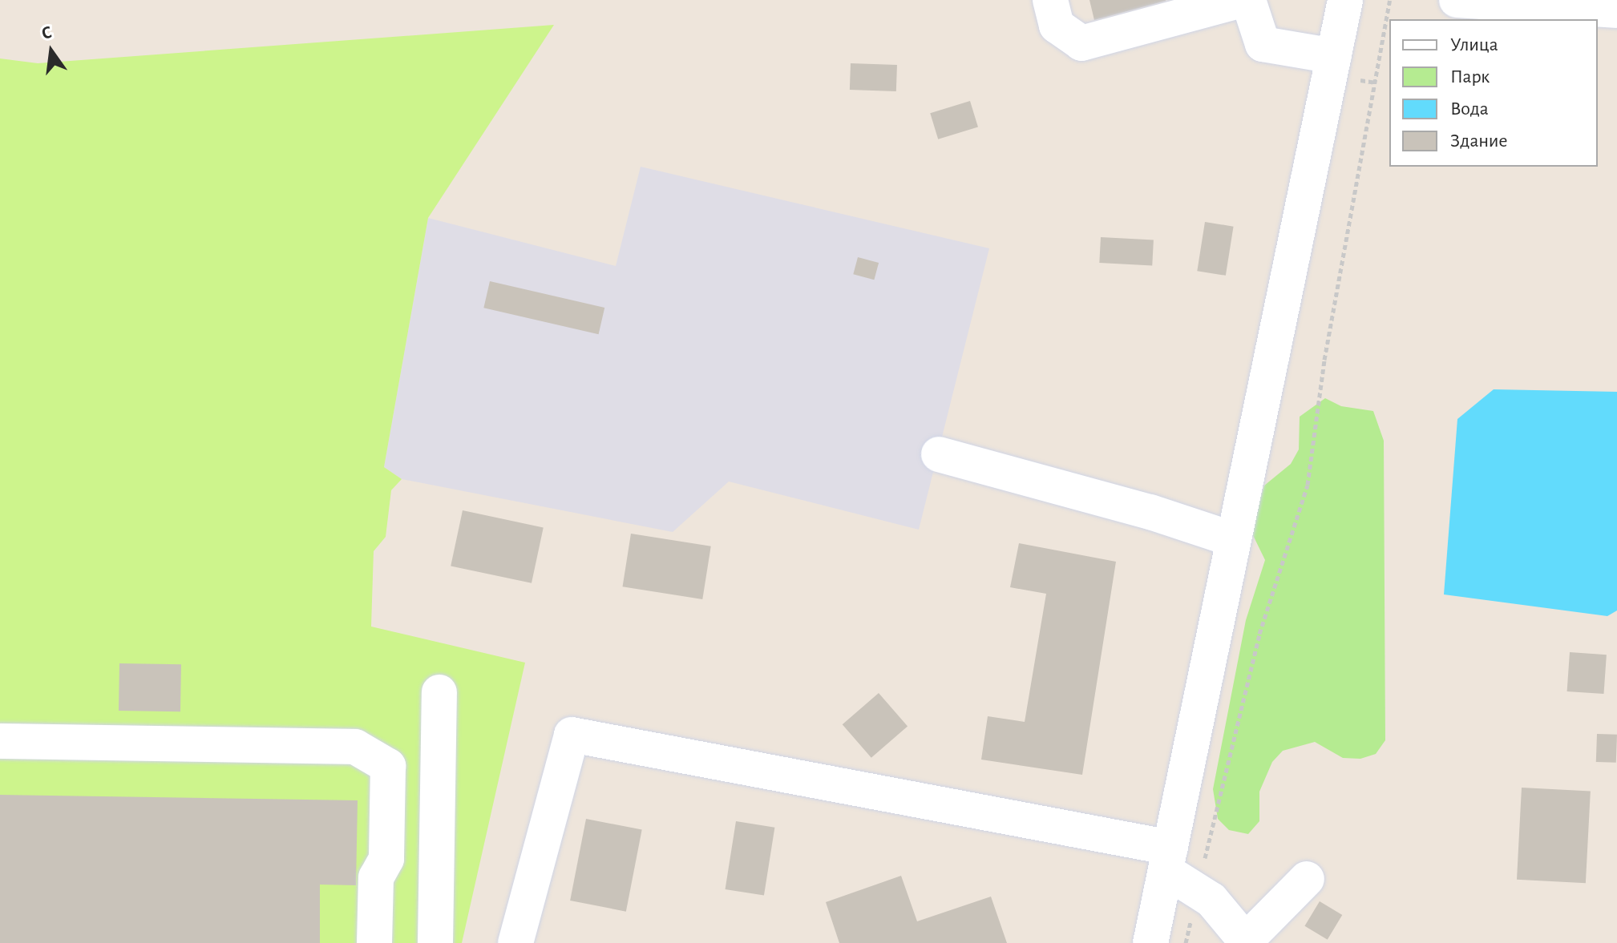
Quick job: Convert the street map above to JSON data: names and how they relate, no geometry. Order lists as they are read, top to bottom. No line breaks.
{"legend":["Улица","Парк","Вода","Здание"],"north":"top"}
